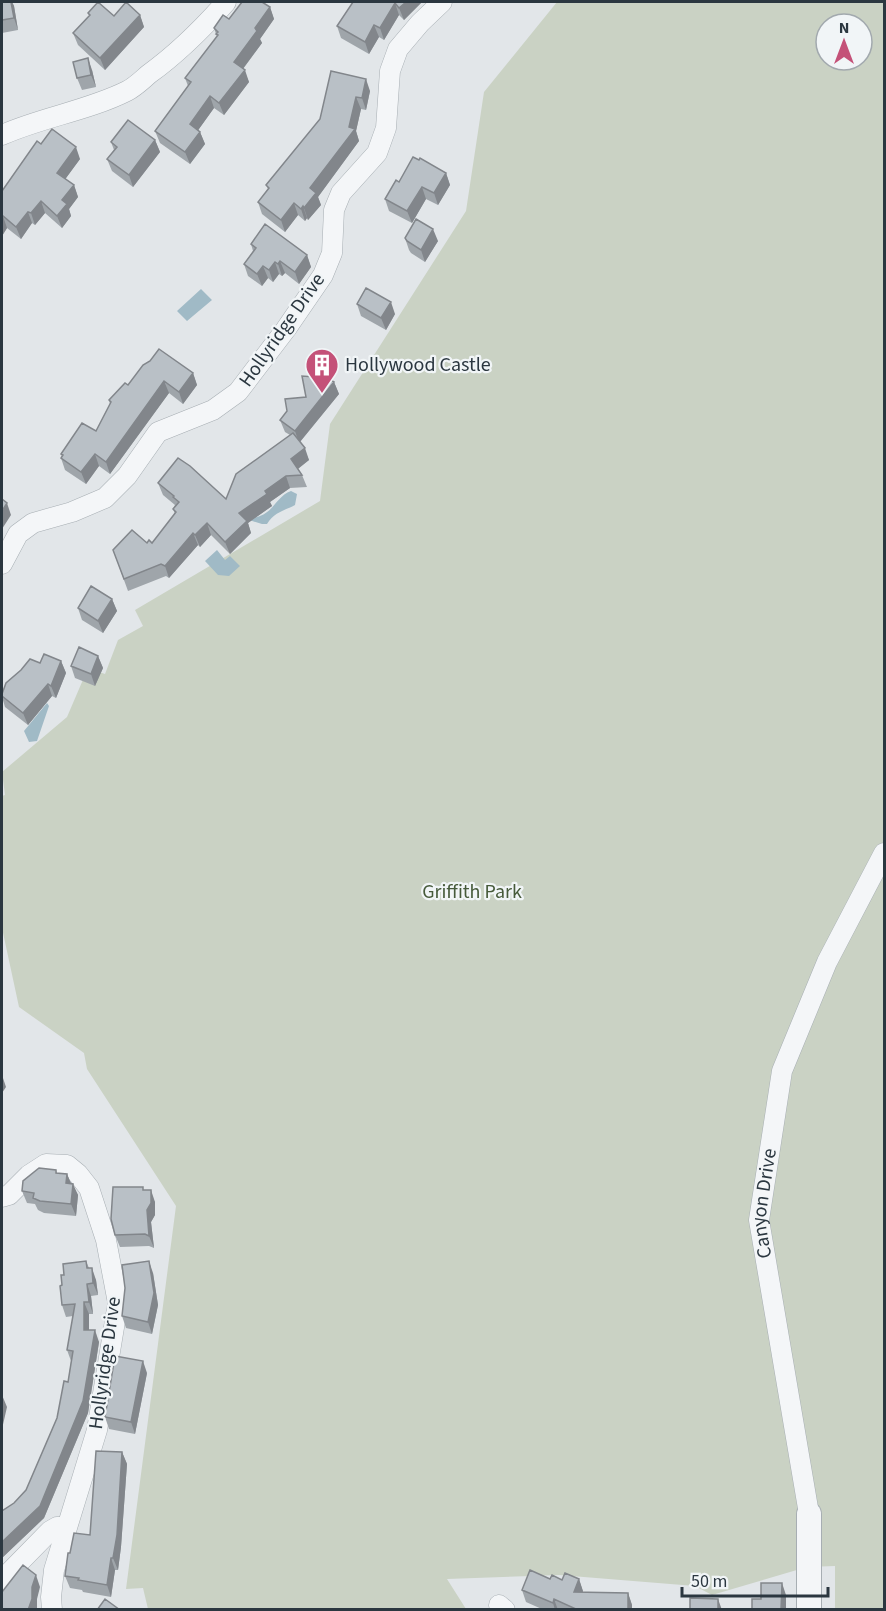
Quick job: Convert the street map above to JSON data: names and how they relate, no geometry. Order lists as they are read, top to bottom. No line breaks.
{"streets":{"street":["Hollyridge Drive","Canyon Drive"]},"parks":["Griffith Park"],"places":{"building":["Hollywood Castle"]},"scale_bar":"50 m","north":"top"}
